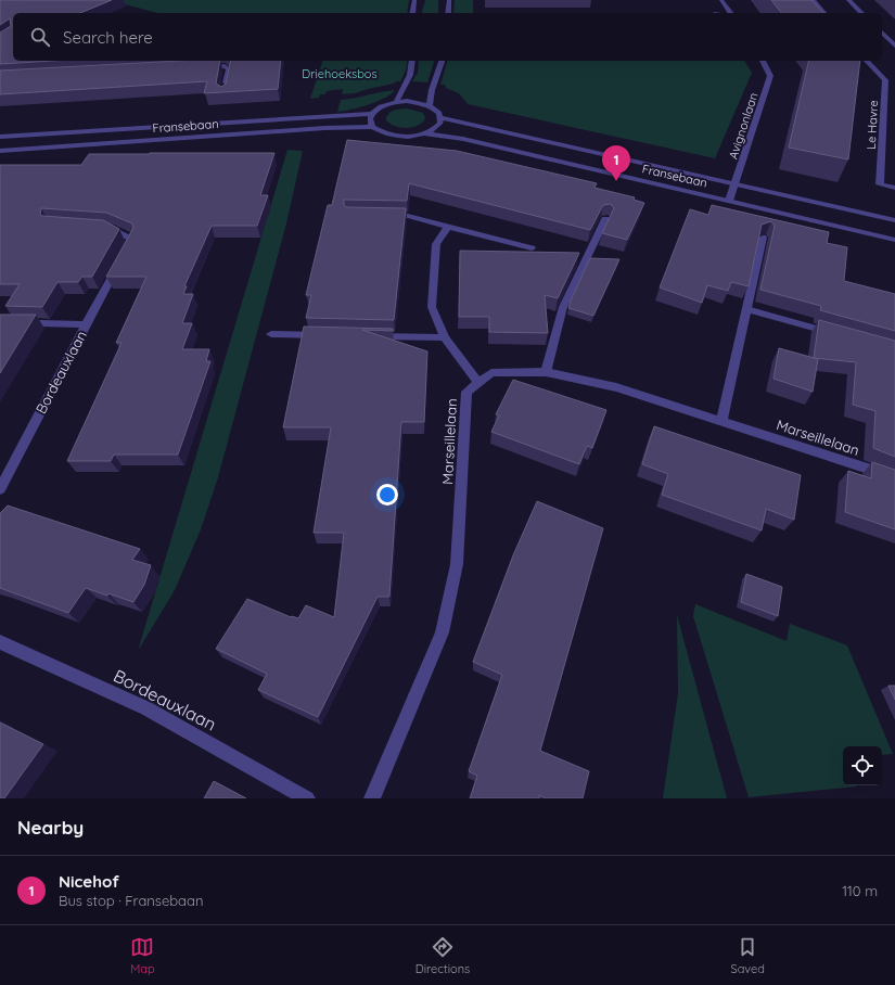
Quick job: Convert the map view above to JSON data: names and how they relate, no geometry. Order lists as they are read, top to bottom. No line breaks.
{"streets":{"street":["Le Havre","Fransebaan","Avignonlaan","Bordeauxlaan","Marseillelaan"]},"crossings":[["Fransebaan","Avignonlaan"]],"parks":["Driehoeksbos"],"page":{"search":"Search here","pins":"1","heading":"Nearby","list":[{"mark":"1","name":"Nicehof","note":"Bus stop · Fransebaan","value":"110 m"}],"nav":["Map","Directions","Saved"]}}
